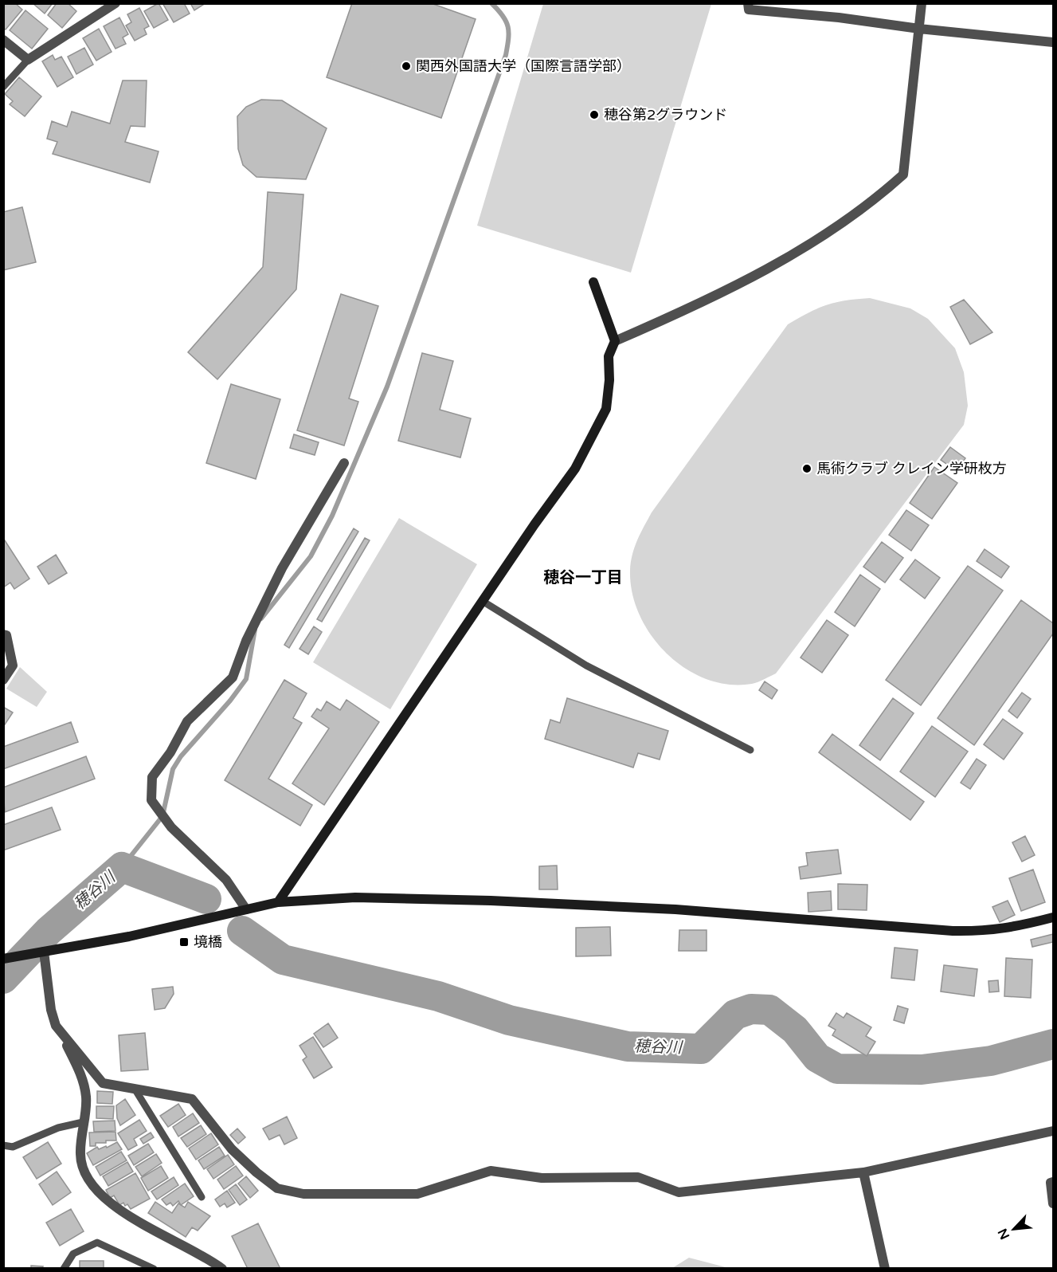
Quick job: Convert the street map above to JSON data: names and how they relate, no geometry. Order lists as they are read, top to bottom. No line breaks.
{"districts":["穂谷一丁目"],"water":["穂谷川"],"places":{"other":["関西外国語大学（国際言語学部）","穂谷第2グラウンド","馬術クラブ クレイン学研枚方"],"transit":["境橋"]},"north":"bottom left"}
